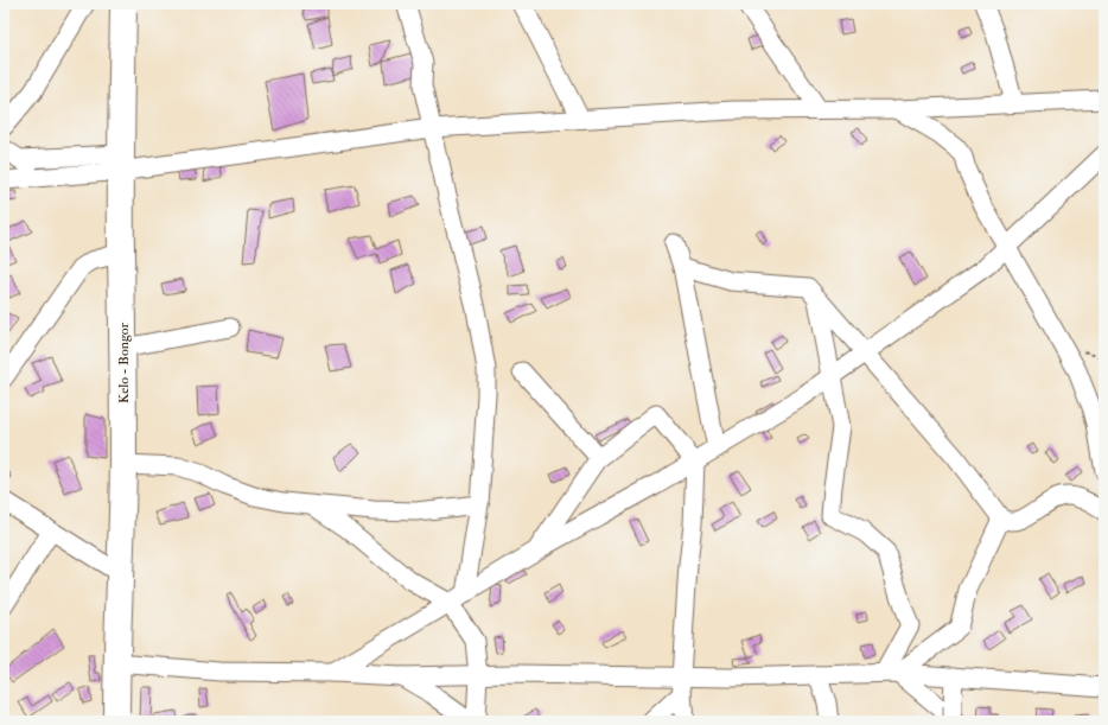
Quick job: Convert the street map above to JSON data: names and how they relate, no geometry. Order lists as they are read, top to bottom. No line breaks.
{"streets":{"highway":["Kelo - Bongor"]}}
